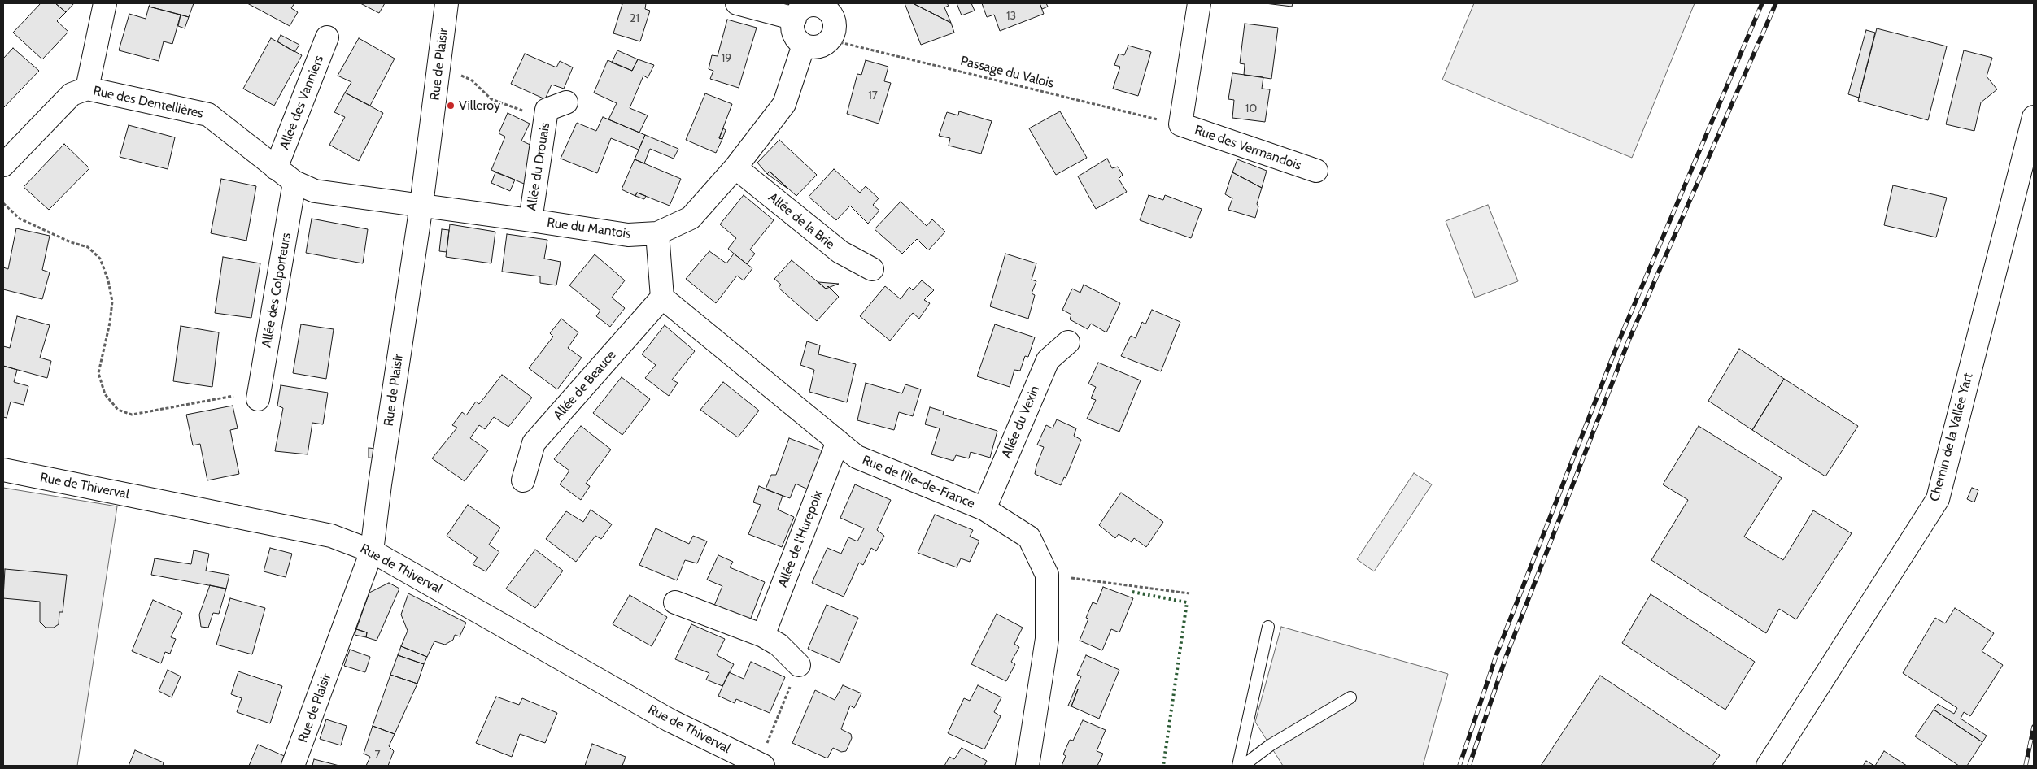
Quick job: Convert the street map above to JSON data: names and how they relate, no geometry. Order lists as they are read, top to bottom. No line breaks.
{"streets":{"street":["Rue de Plaisir","Rue des Dentellières","Allée des Vanniers","Rue des Vermandois","Allée du Drouais","Allée de la Brie","Rue du Mantois","Allée des Colporteurs","Allée de Beauce","Allée du Vexin","Chemin de la Vallée Yart","Rue de l'Île-de-France","Rue de Thiverval","Allée de l'Hurepoix"],"path":["Passage du Valois"]},"crossings":[["Rue de Plaisir","Rue des Dentellières"],["Rue de Plaisir","Rue du Mantois"],["Rue de Plaisir","Rue de Thiverval"],["Passage du Valois","Rue des Vermandois"],["Passage du Valois","Rue du Mantois"],["Rue des Dentellières","Allée des Vanniers"],["Rue des Dentellières","Rue du Mantois"],["Rue des Dentellières","Allée des Colporteurs"],["Allée du Drouais","Rue du Mantois"],["Allée de la Brie","Rue du Mantois"],["Allée de Beauce","Rue de l'Île-de-France"],["Allée du Vexin","Rue de l'Île-de-France"],["Rue de l'Île-de-France","Allée de l'Hurepoix"]],"places":["Villeroy"],"house_numbers":["13","21","19","17","10","7"]}
